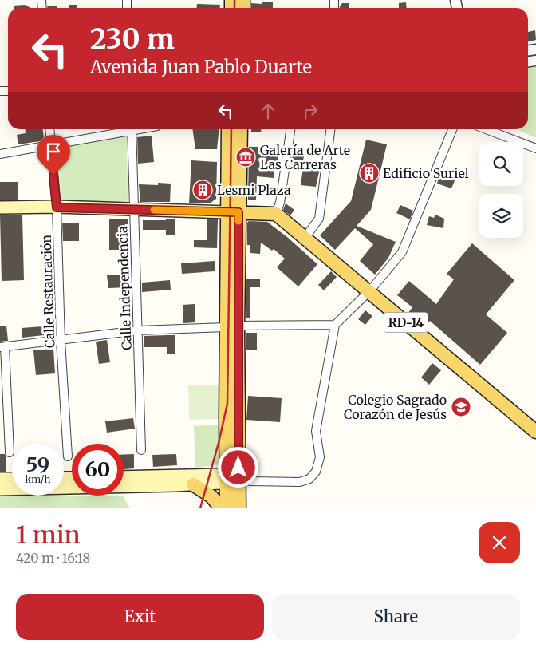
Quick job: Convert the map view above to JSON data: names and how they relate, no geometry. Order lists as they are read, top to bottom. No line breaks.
{"streets":{"main road":["RD-14"],"street":["Calle Independencia","Calle Restauración"]},"places":{"museum":["Galería de Arte Las Carreras"],"building":["Edificio Suriel","Lesmi Plaza"],"school or university":["Colegio Sagrado Corazón de Jesús"]},"page":{"turn":["230 m","Avenida Juan Pablo Duarte"],"speed":"59 km/h","limit":"60","heading":["1 min","420 m · 16:18"],"buttons":["Exit","Share"]}}
